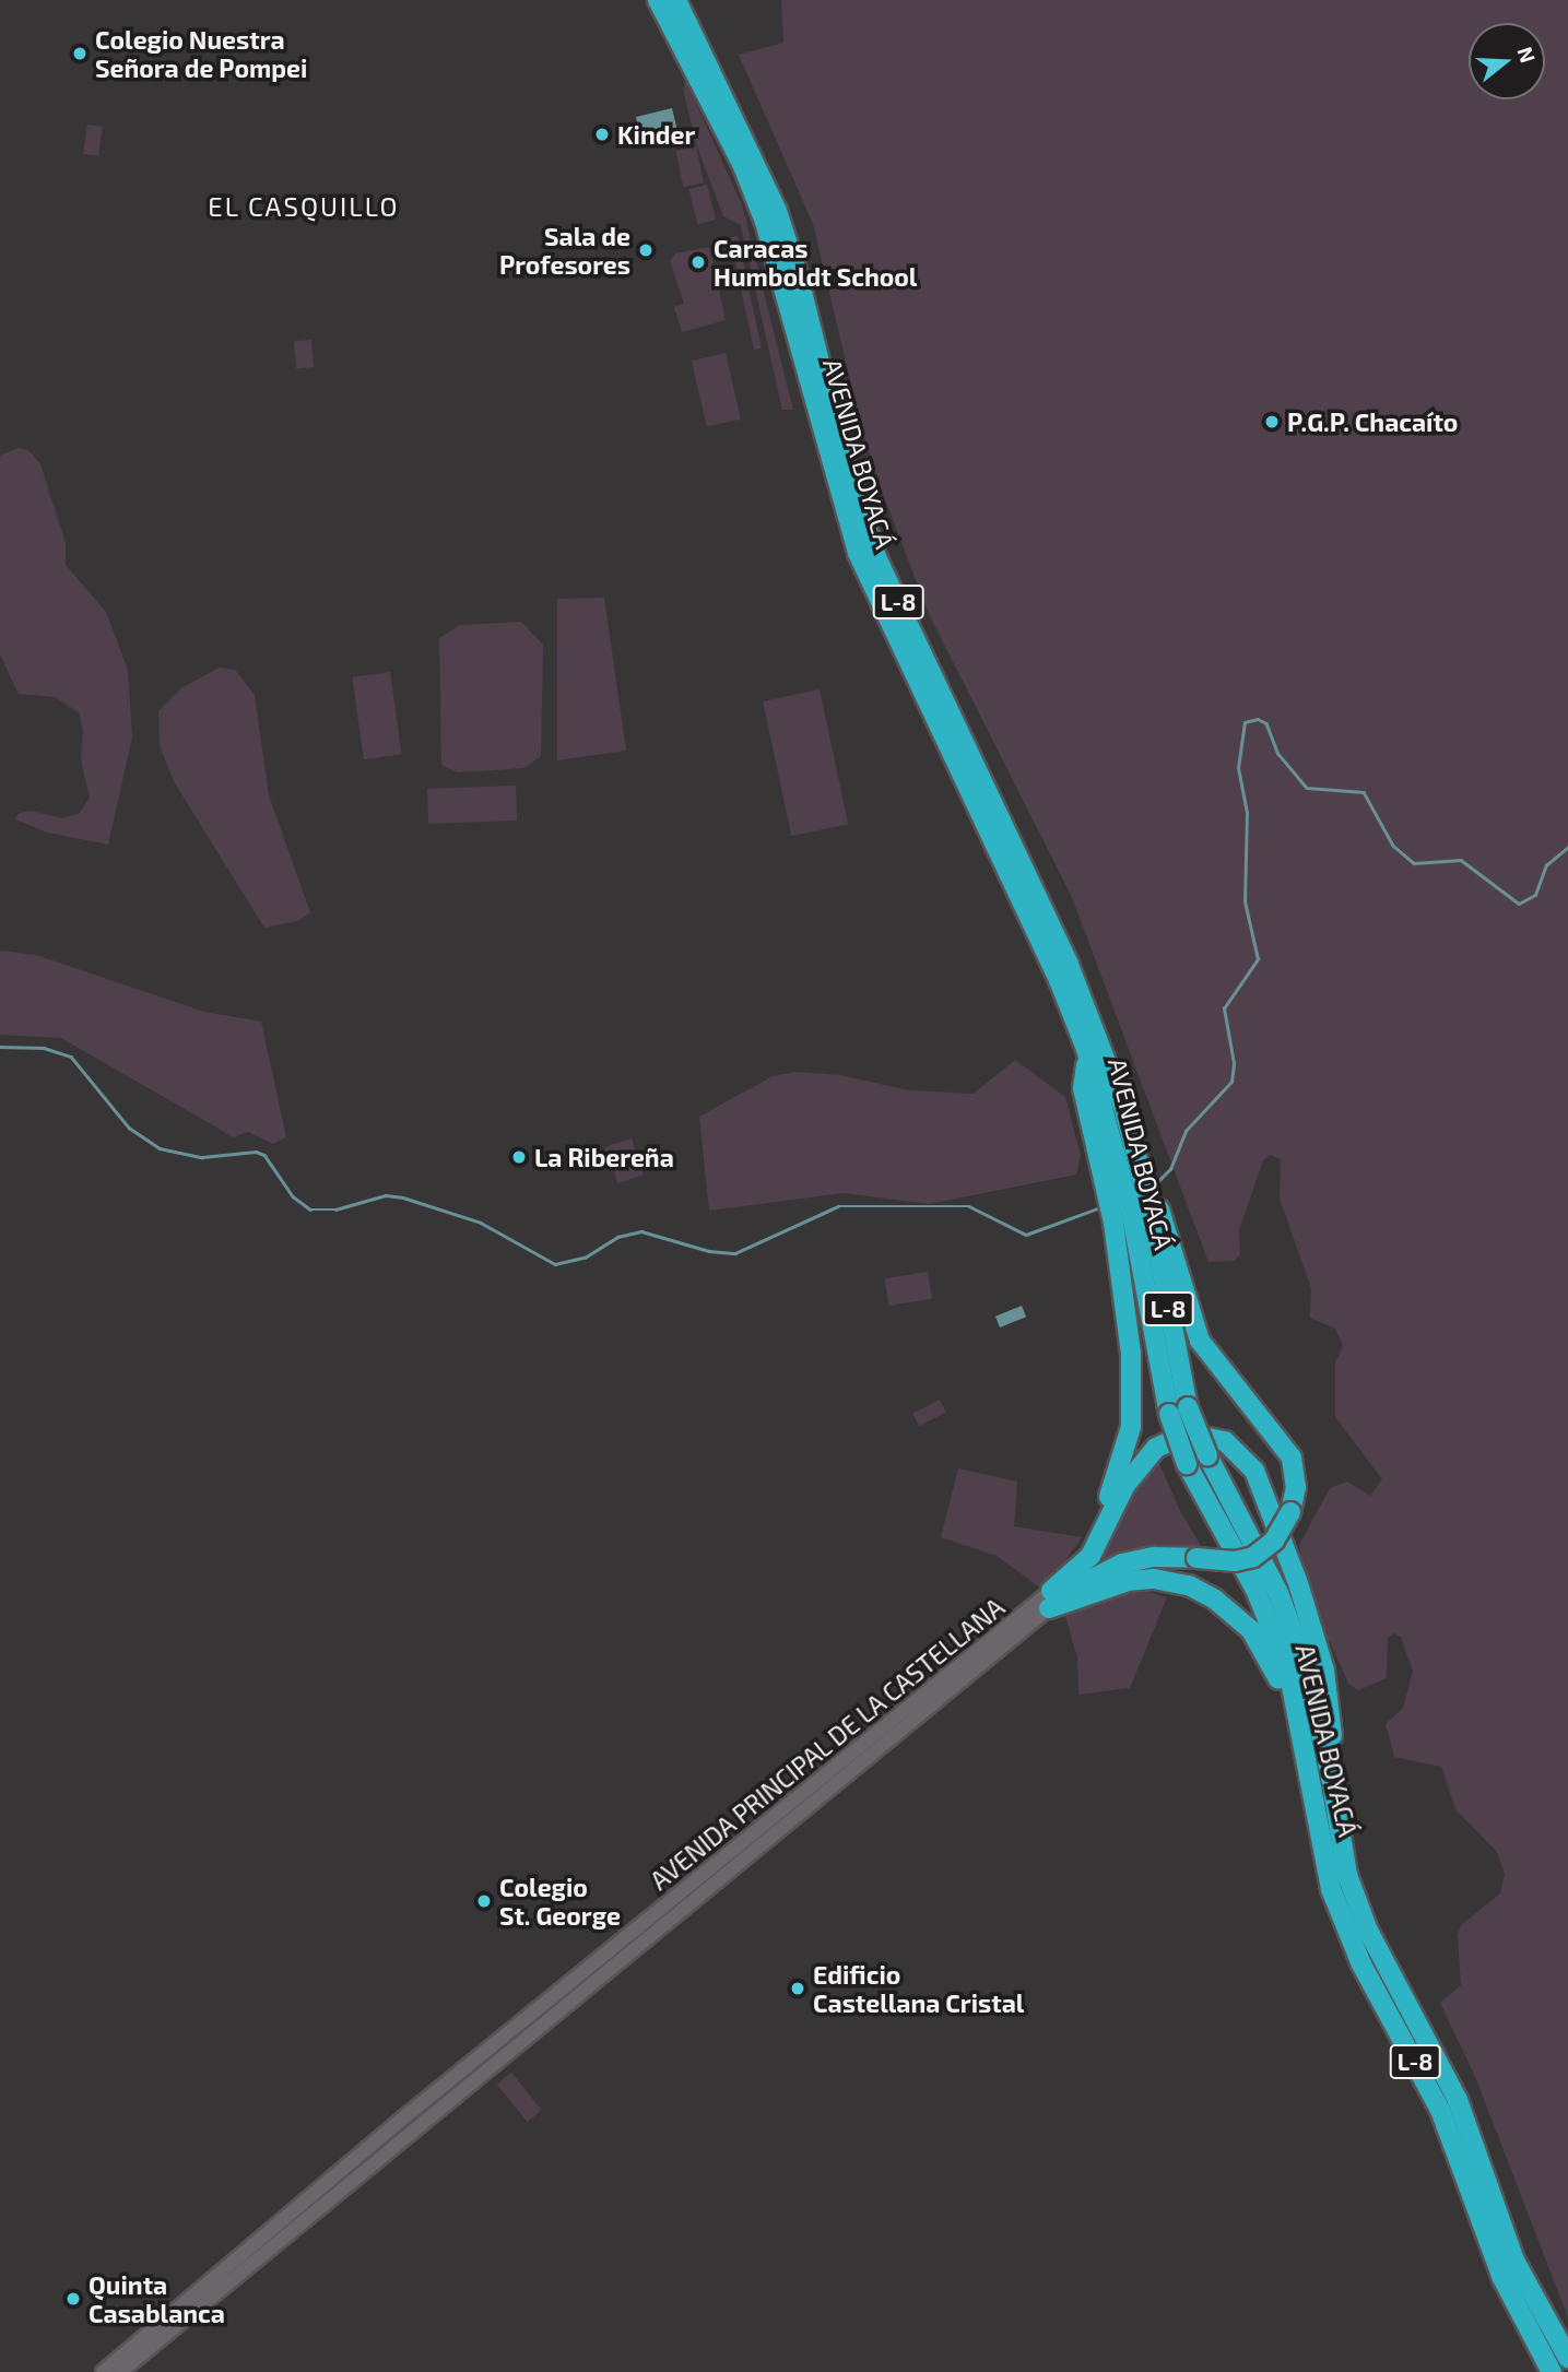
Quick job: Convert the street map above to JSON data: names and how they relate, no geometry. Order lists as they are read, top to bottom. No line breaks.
{"streets":{"highway":["AVENIDA BOYACÁ","L-8"],"street":["AVENIDA PRINCIPAL DE LA CASTELLANA"]},"districts":["EL CASQUILLO"],"places":["Colegio Nuestra Señora de Pompei","Kinder","Sala de Profesores","Caracas Humboldt School","P.G.P. Chacaíto","La Ribereña","Colegio St. George","Edificio Castellana Cristal","Quinta Casablanca"],"north":"right"}
